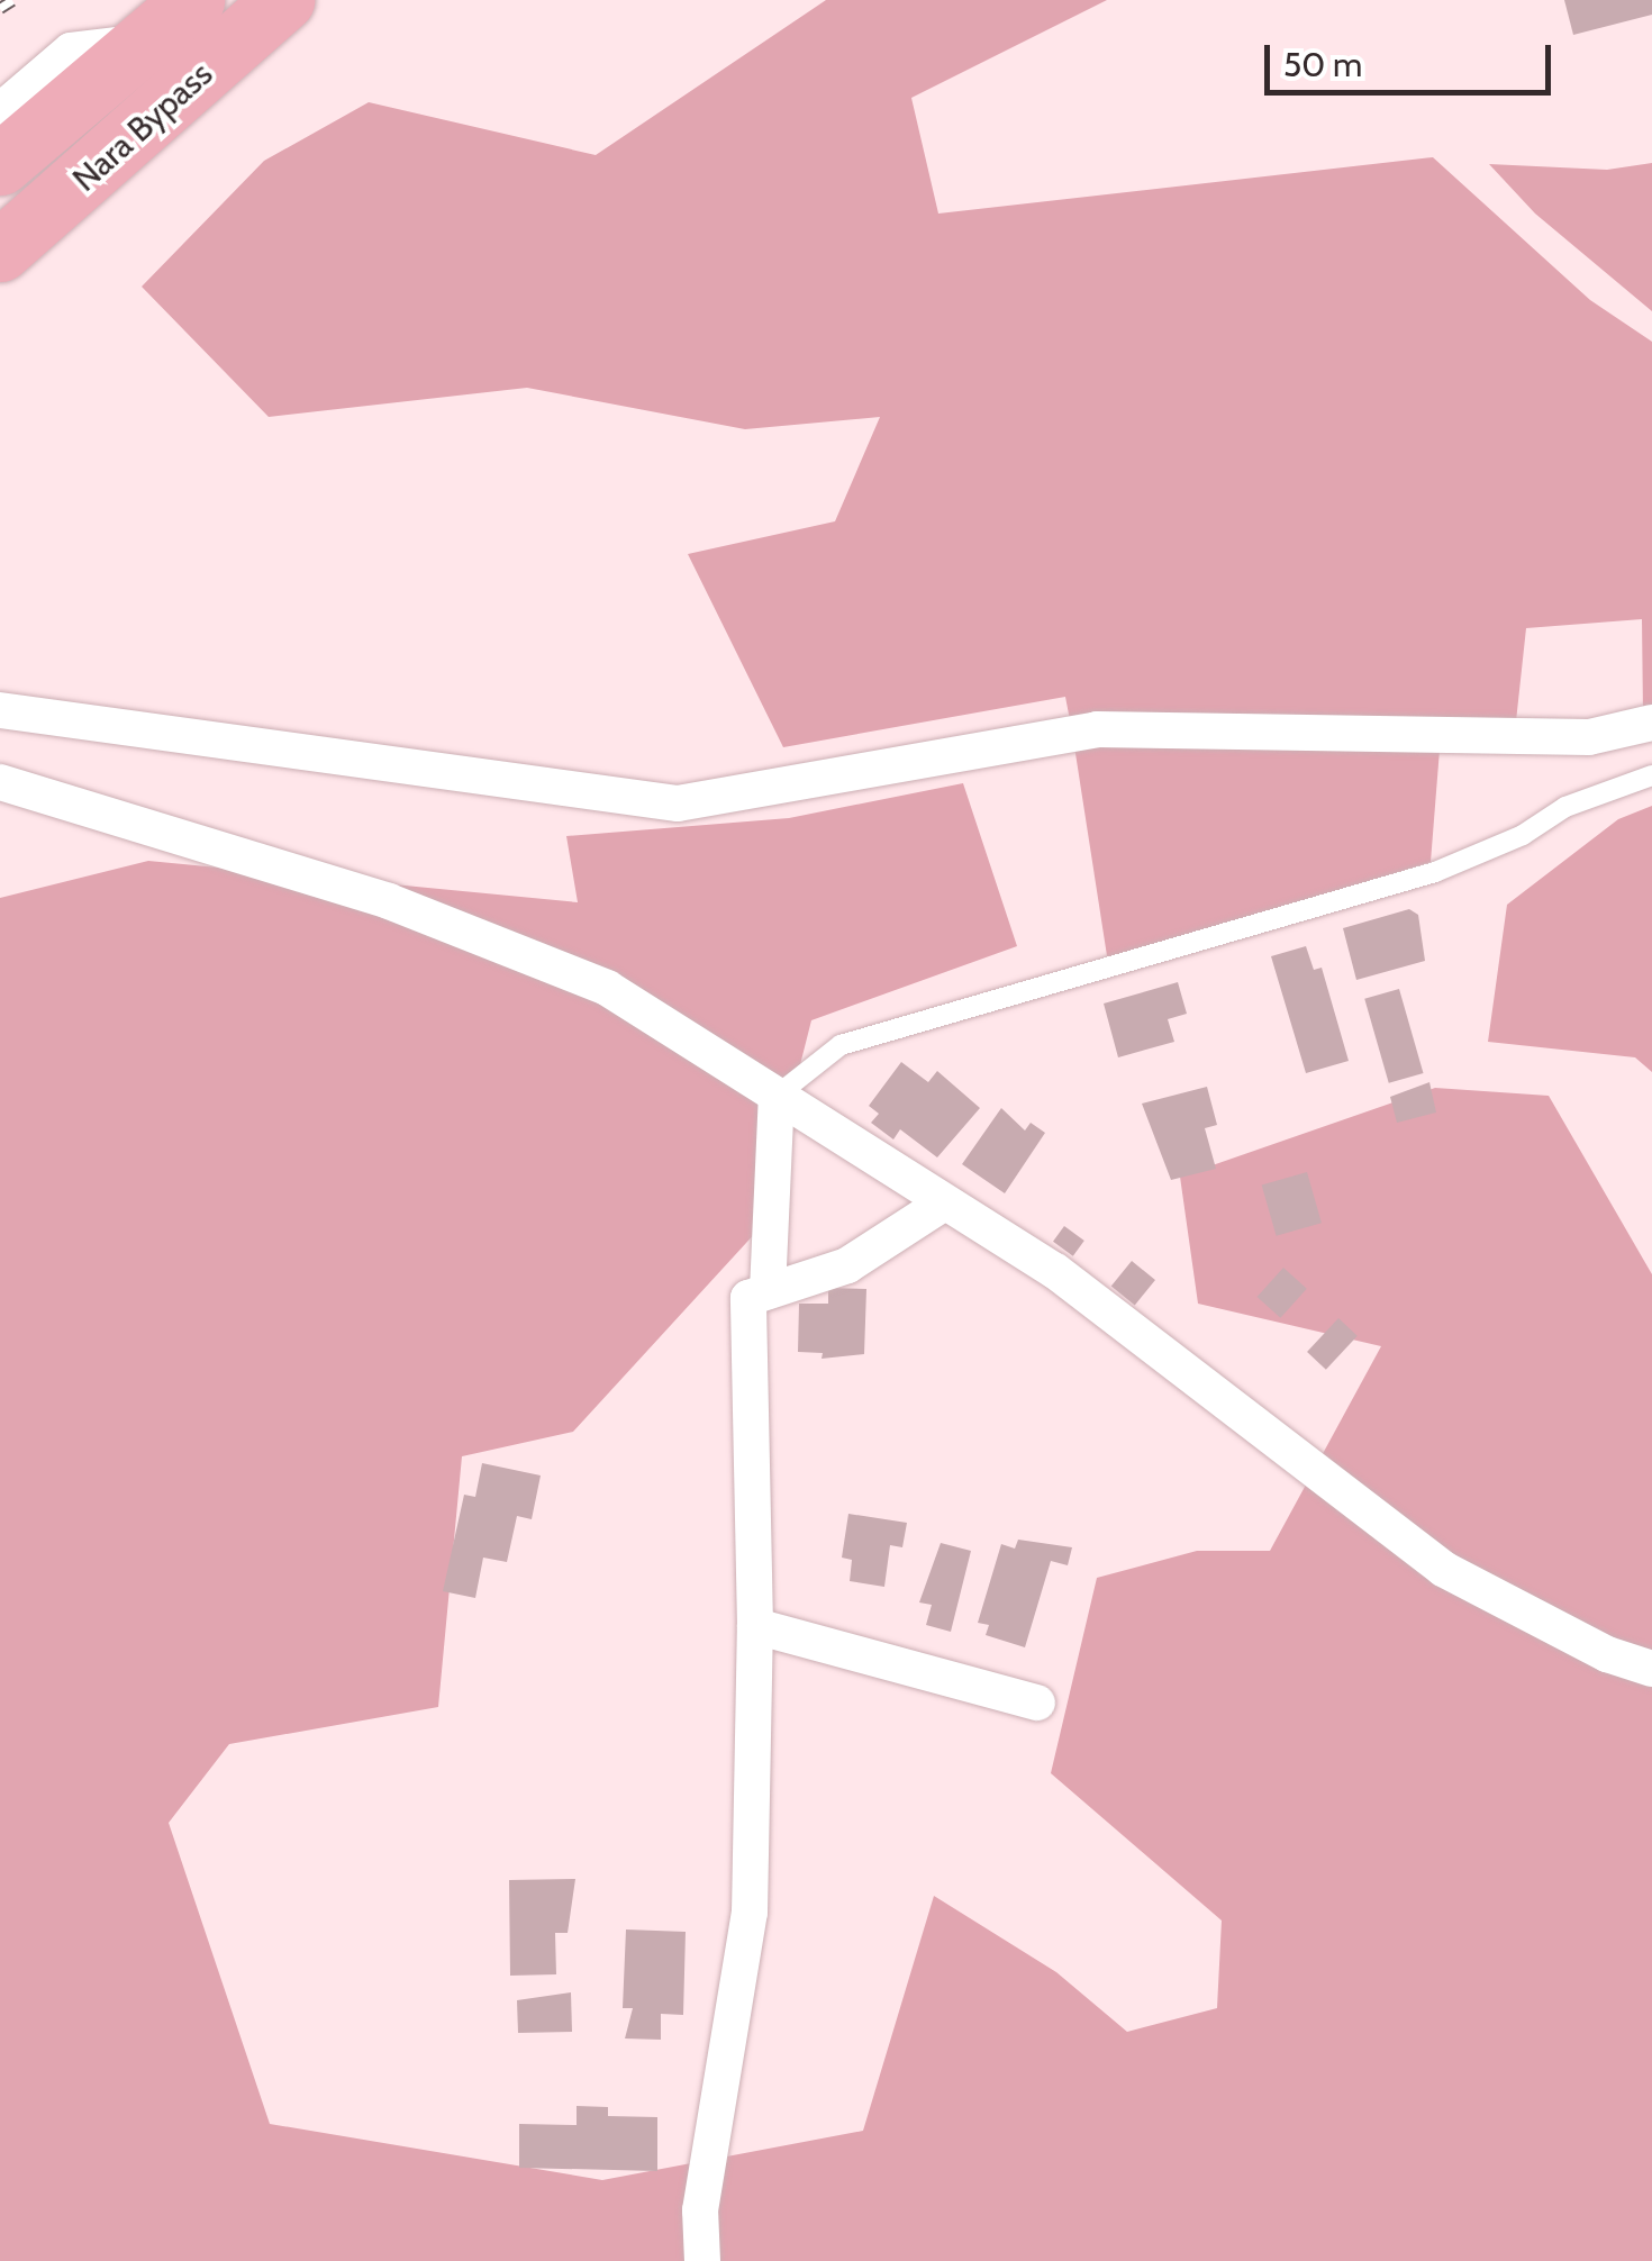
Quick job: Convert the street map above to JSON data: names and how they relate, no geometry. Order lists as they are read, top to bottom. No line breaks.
{"streets":{"highway":["Nara Bypass"]},"scale_bar":"50 m"}
